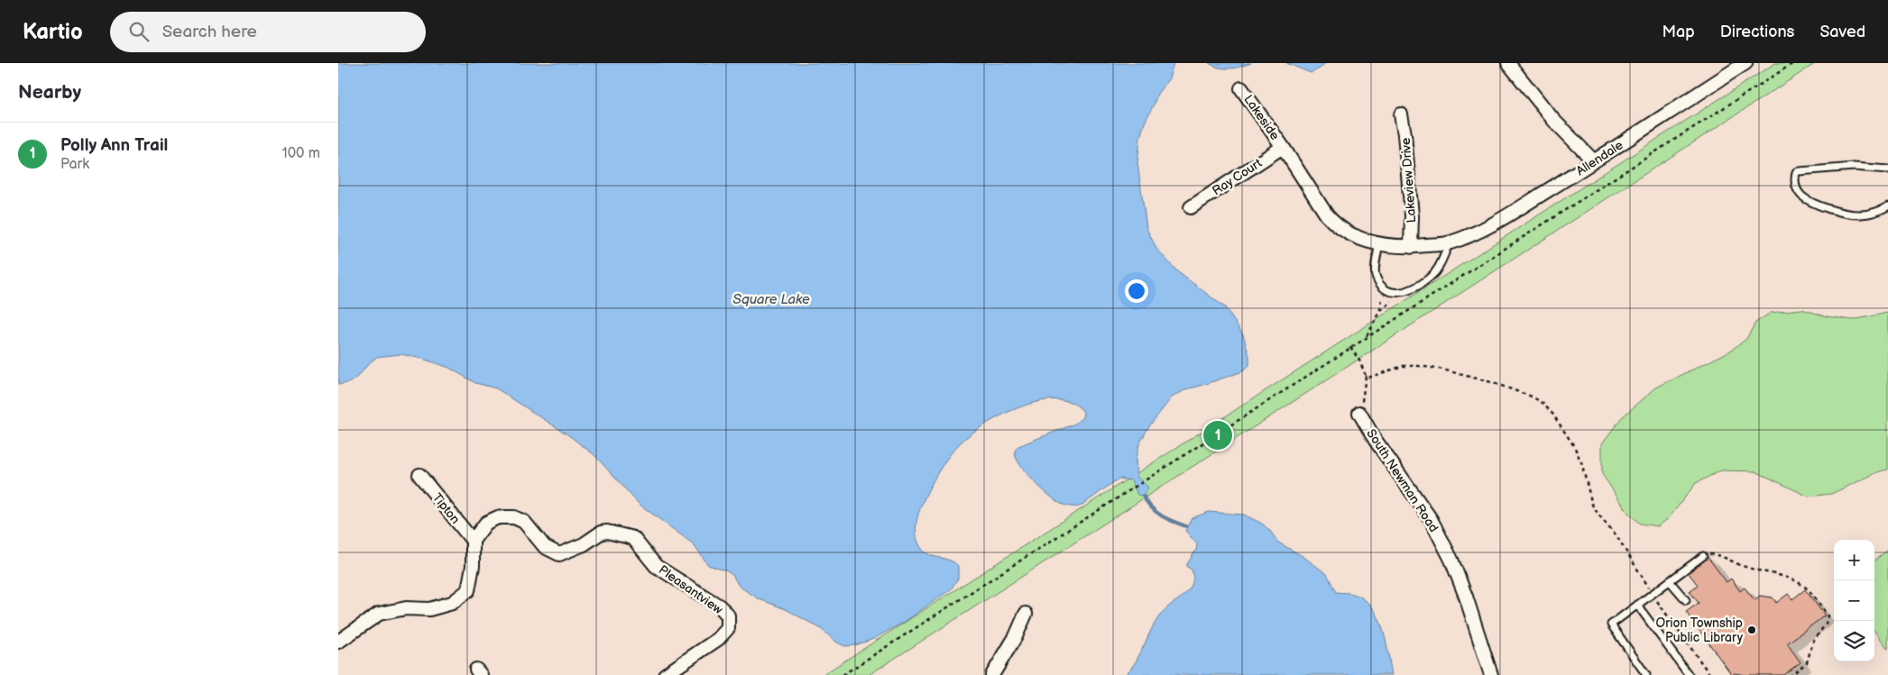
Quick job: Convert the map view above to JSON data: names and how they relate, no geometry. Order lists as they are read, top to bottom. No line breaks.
{"streets":{"street":["Lakeside","Allendale","Ray Court","Lakeview Drive","South Newman Road","Tipton","Pleasantview"]},"crossings":[["Lakeside","Allendale"],["Lakeside","Ray Court"],["Allendale","Lakeview Drive"],["Tipton","Pleasantview"]],"water":["Square Lake"],"places":["Orion Township Public Library"],"page":{"header":"Kartio","search":"Search here","nav":["Map","Directions","Saved"],"heading":"Nearby","list":[{"mark":"1","name":"Polly Ann Trail","note":"Park","value":"100 m"}],"pins":"1","map_buttons":["+","−"]}}
